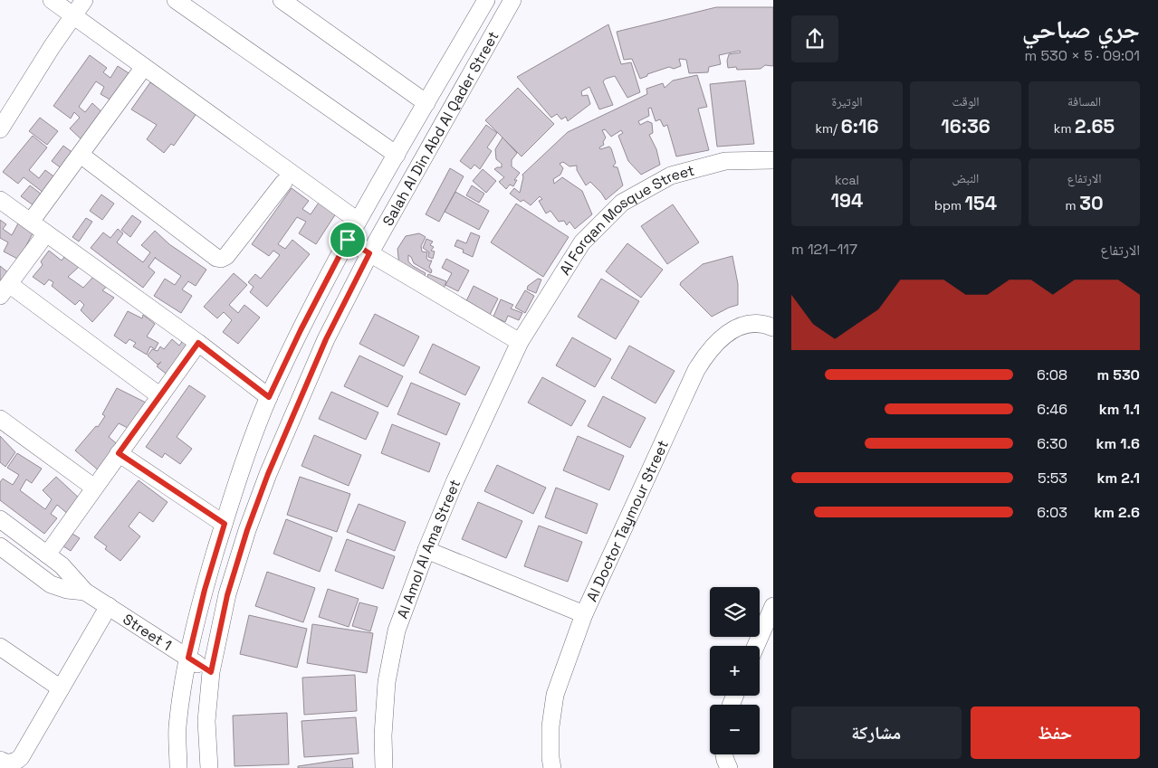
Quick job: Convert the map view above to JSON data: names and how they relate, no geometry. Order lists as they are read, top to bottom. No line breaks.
{"streets":{"street":["Salah Al Din Abd Al Qader Street","Al Forqan Mosque Street","Al Doctor Taymour Street","Al Amol Al Ama Street","Street 1"]},"crossings":[["Salah Al Din Abd Al Qader Street","Street 1"],["Al Forqan Mosque Street","Al Amol Al Ama Street"]],"page":{"heading":["جري صباحي","09:01 · 5 × 530 m"],"stats":[["المسافة","2.65 km"],["الوقت","16:36"],["الوتيرة","6:16 /km"],["الارتفاع","30 m"],["النبض","154 bpm"],["kcal","194"]],"chart":["الارتفاع","117–121 m"],"list":[{"name":"530 m","note":"6:08"},{"name":"1.1 km","note":"6:46"},{"name":"1.6 km","note":"6:30"},{"name":"2.1 km","note":"5:53"},{"name":"2.6 km","note":"6:03"}],"map_buttons":["+","−"],"buttons":["حفظ","مشاركة"]}}
